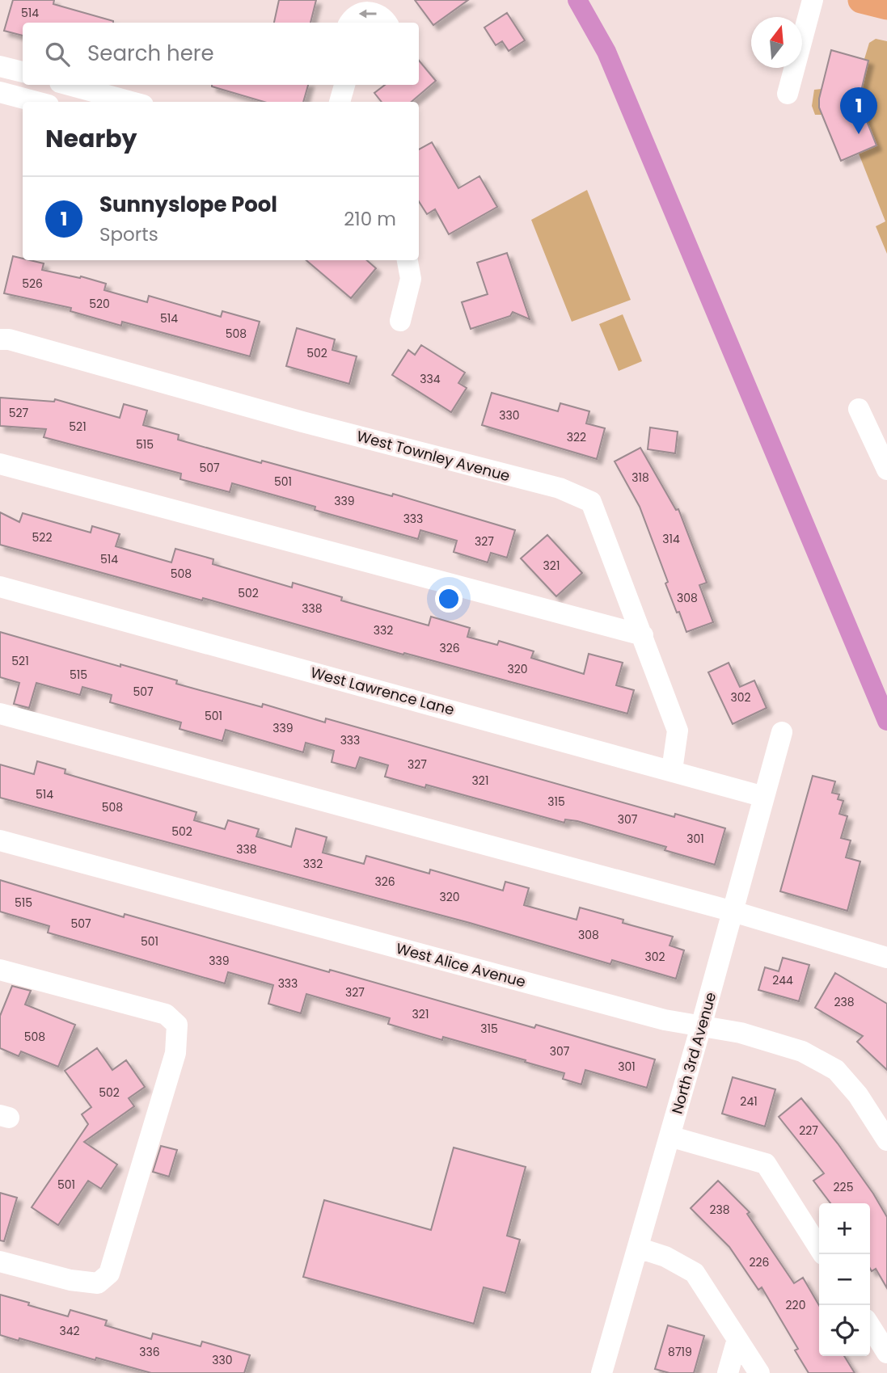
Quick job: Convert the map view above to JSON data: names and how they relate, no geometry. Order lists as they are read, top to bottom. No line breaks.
{"streets":{"street":["West Townley Avenue","West Lawrence Lane","West Alice Avenue","North 3rd Avenue"]},"crossings":[["West Townley Avenue","West Lawrence Lane"],["West Lawrence Lane","North 3rd Avenue"],["West Alice Avenue","North 3rd Avenue"]],"house_numbers":["514","526","520","514","508","502","334","527","330","521","322","515","507","318","501","339","333","522","314","327","514","321","508","502","308","338","332","326","521","320","515","507","302","501","339","333","327","321","514","315","508","307","502","301","338","332","326","320","515","507","308","501","302","339","244","333","327","238","321","315","508","307","301","502","241","227","501","225","238","226","220","342","336","8719","330"],"north":"top","page":{"search":"Search here","pins":"1","heading":"Nearby","list":[{"mark":"1","name":"Sunnyslope Pool","note":"Sports","value":"210 m"}],"map_buttons":["+","−"]}}
